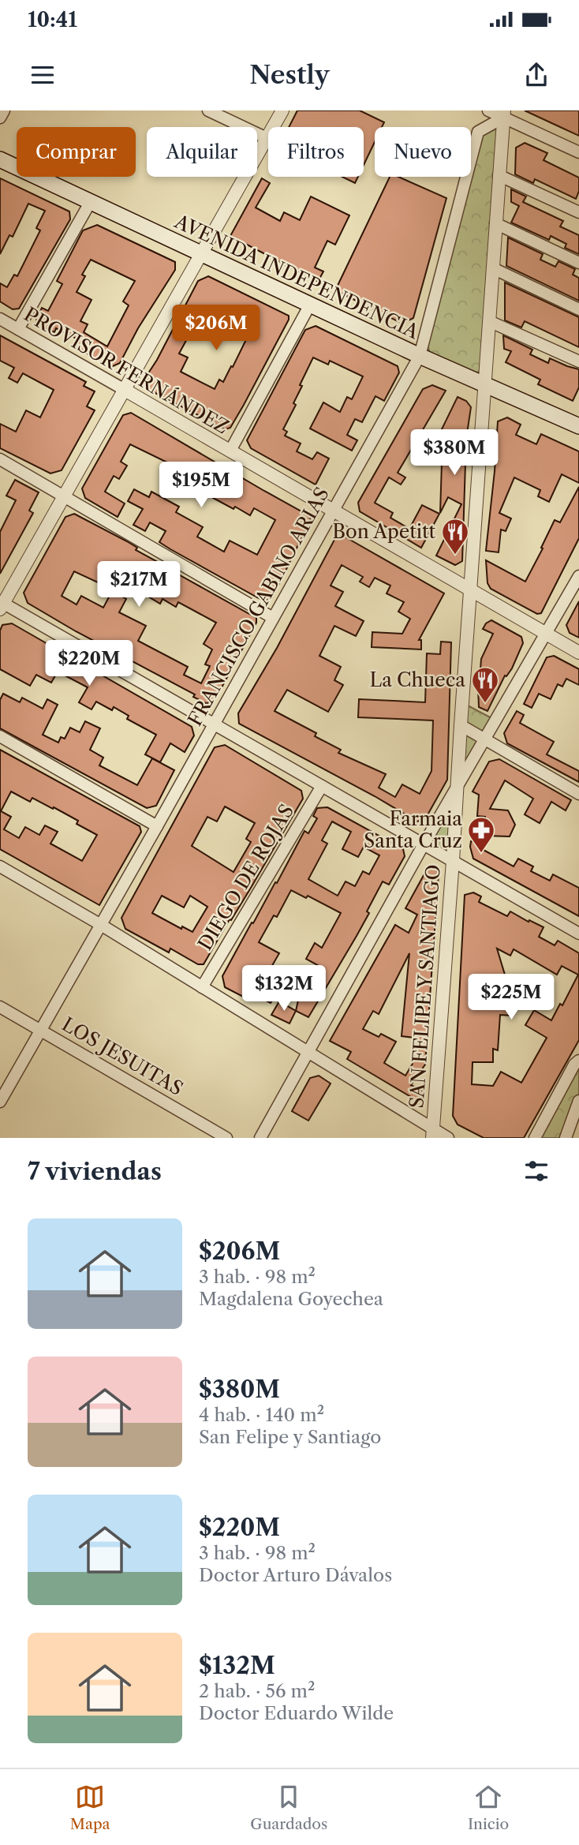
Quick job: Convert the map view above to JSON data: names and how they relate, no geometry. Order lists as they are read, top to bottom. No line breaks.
{"streets":{"main road":["AVENIDA INDEPENDENCIA"],"street":["PROVISOR FERNÁNDEZ","FRANCISCO GABINO ARIAS","DIEGO DE ROJAS","SAN FELIPE Y SANTIAGO","LOS JESUITAS"]},"crossings":[["AVENIDA INDEPENDENCIA","FRANCISCO GABINO ARIAS"],["AVENIDA INDEPENDENCIA","SAN FELIPE Y SANTIAGO"],["PROVISOR FERNÁNDEZ","FRANCISCO GABINO ARIAS"],["PROVISOR FERNÁNDEZ","SAN FELIPE Y SANTIAGO"],["FRANCISCO GABINO ARIAS","SAN FELIPE Y SANTIAGO"],["FRANCISCO GABINO ARIAS","LOS JESUITAS"]],"places":{"restaurant":["Bon Apetitt","La Chueca"],"pharmacy":["Farmaia Santa Cruz"]},"page":{"status":"10:41","header":"Nestly","chip":["Comprar","Alquilar","Filtros","Nuevo"],"price":["$206M","$380M","$195M","$217M","$220M","$132M","$225M"],"heading":"7 viviendas","list":[{"name":"$206M","note":"3 hab. · 98 m² · Magdalena Goyechea"},{"name":"$380M","note":"4 hab. · 140 m² · San Felipe y Santiago"},{"name":"$220M","note":"3 hab. · 98 m² · Doctor Arturo Dávalos"},{"name":"$132M","note":"2 hab. · 56 m² · Doctor Eduardo Wilde"}],"tabs":["Mapa","Guardados","Inicio"]}}
